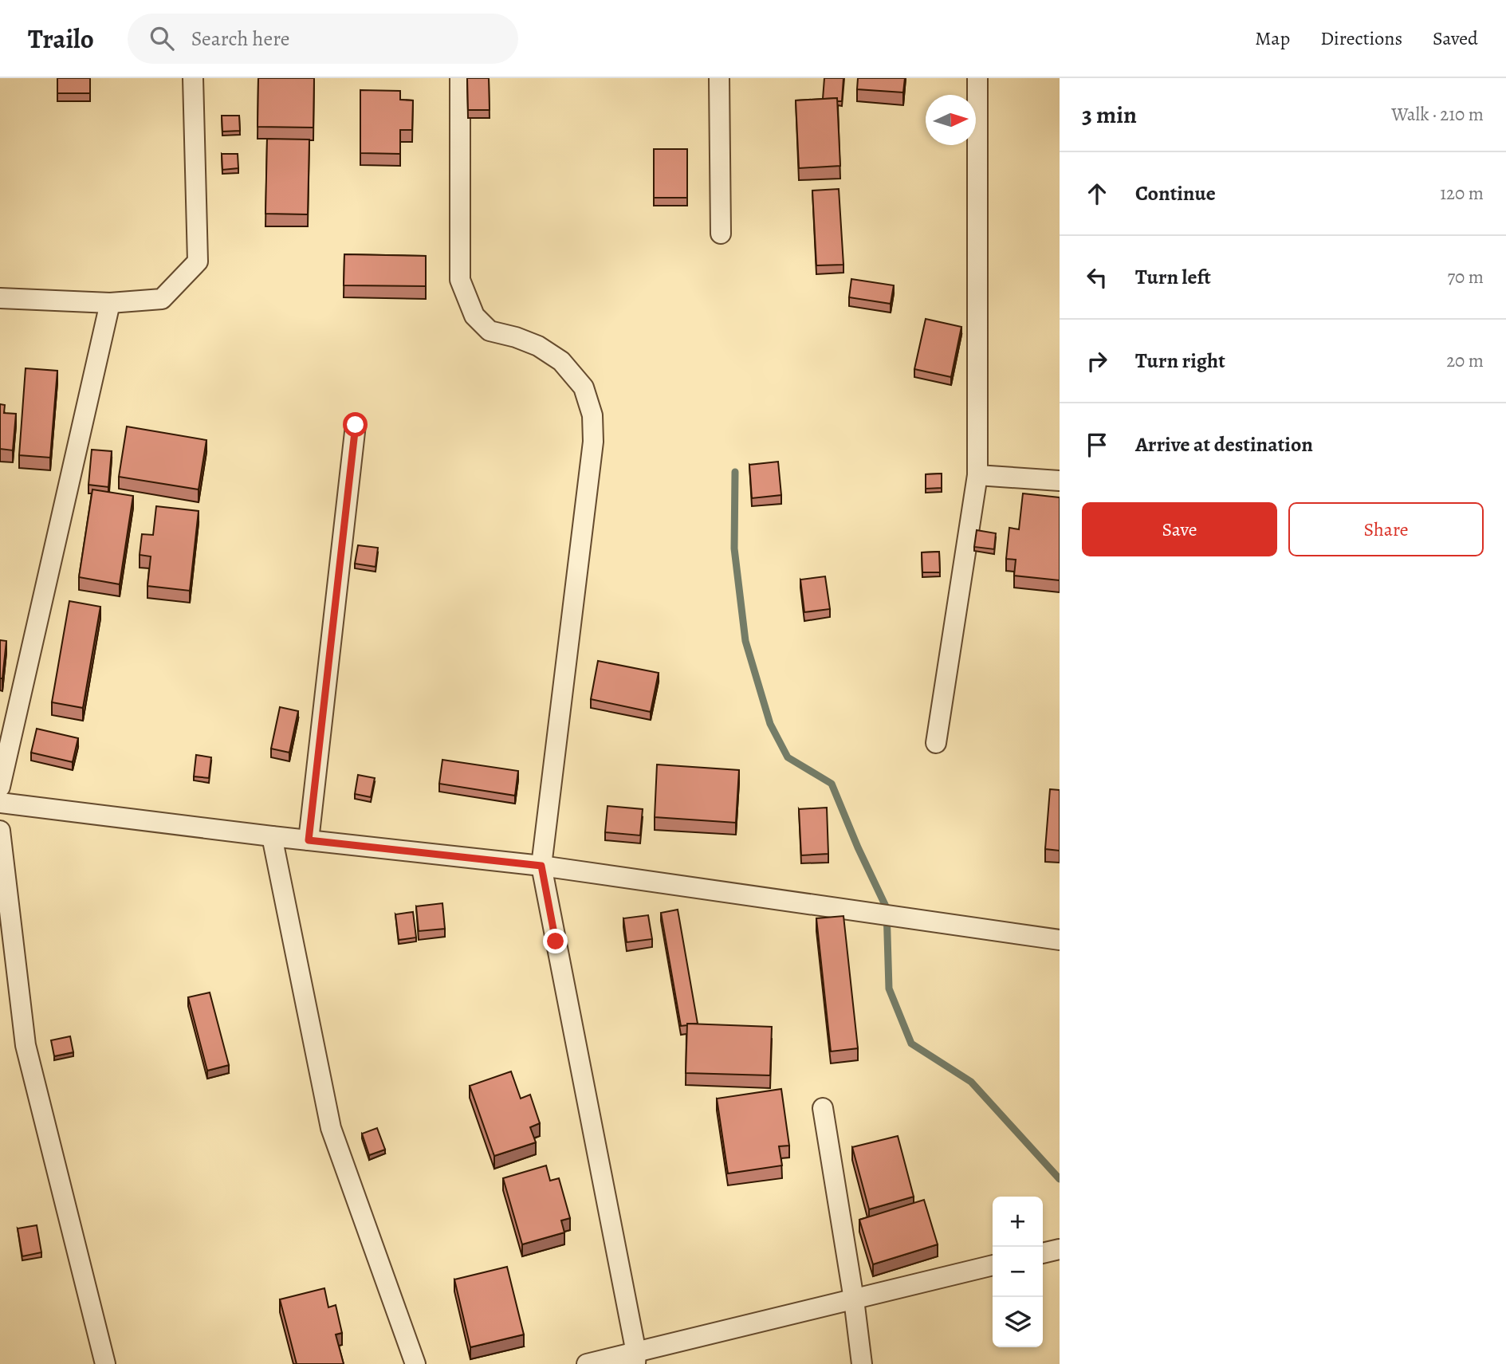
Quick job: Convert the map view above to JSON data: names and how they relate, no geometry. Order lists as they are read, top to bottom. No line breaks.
{"north":"right","page":{"header":"Trailo","search":"Search here","nav":["Map","Directions","Saved"],"heading":["3 min","Walk · 210 m"],"list":[["Continue","120 m"],["Turn left","70 m"],["Turn right","20 m"],"Arrive at destination"],"buttons":["Save","Share"],"map_buttons":["+","−"]}}
